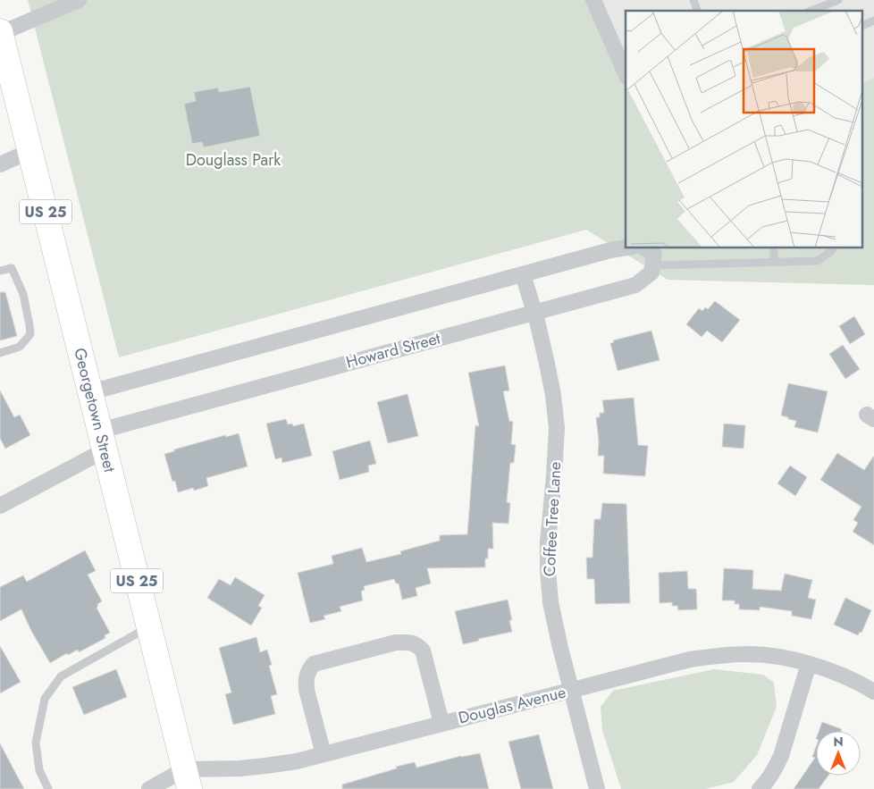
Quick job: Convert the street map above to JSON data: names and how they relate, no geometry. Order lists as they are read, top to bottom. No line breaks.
{"streets":{"main road":["US 25","Georgetown Street"],"street":["Howard Street","Coffee Tree Lane","Douglas Avenue"]},"crossings":[["Howard Street","Georgetown Street"],["Howard Street","Coffee Tree Lane"],["Georgetown Street","Douglas Avenue"],["Coffee Tree Lane","Douglas Avenue"]],"parks":["Douglass Park"],"north":"top"}
